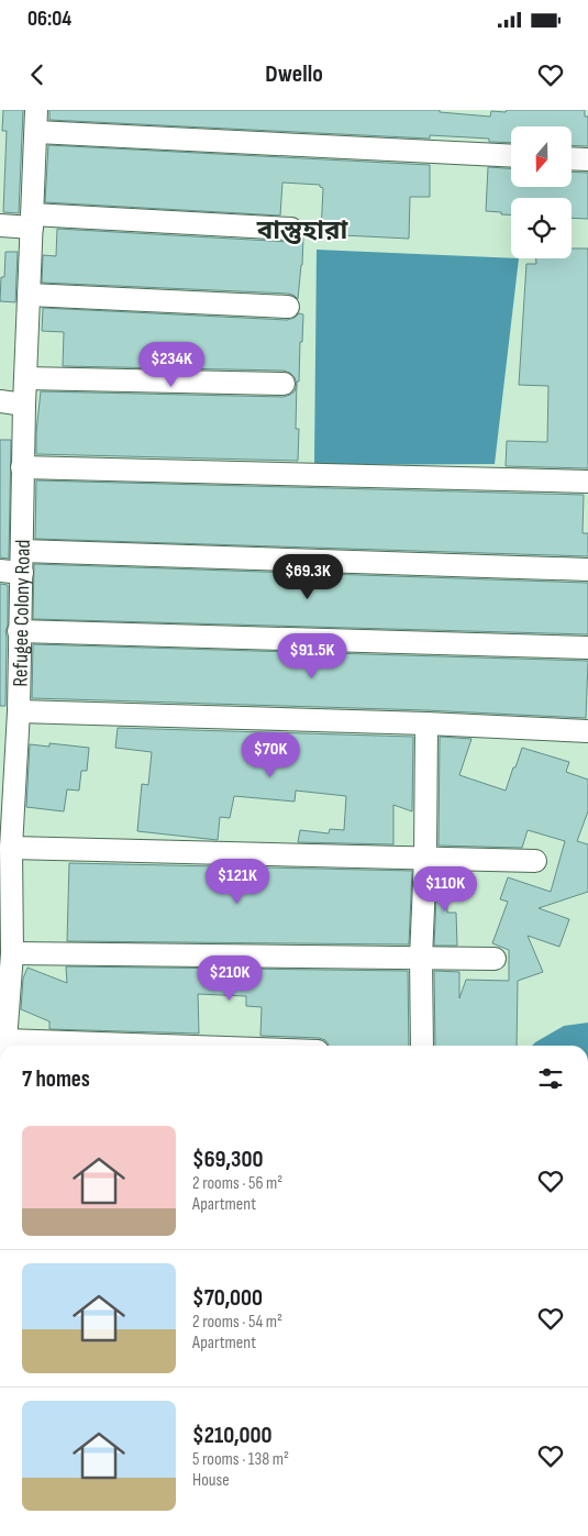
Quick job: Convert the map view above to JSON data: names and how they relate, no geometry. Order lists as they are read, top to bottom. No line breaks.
{"streets":{"street":["Refugee Colony Road"]},"districts":["বাস্তুহারা"],"north":"bottom","page":{"status":"06:04","header":"Dwello","price":["$234K","$69.3K","$91.5K","$70K","$121K","$110K","$210K"],"heading":"7 homes","list":[{"name":"$69,300","note":"2 rooms · 56 m² · Apartment"},{"name":"$70,000","note":"2 rooms · 54 m² · Apartment"},{"name":"$210,000","note":"5 rooms · 138 m² · House"}]}}
